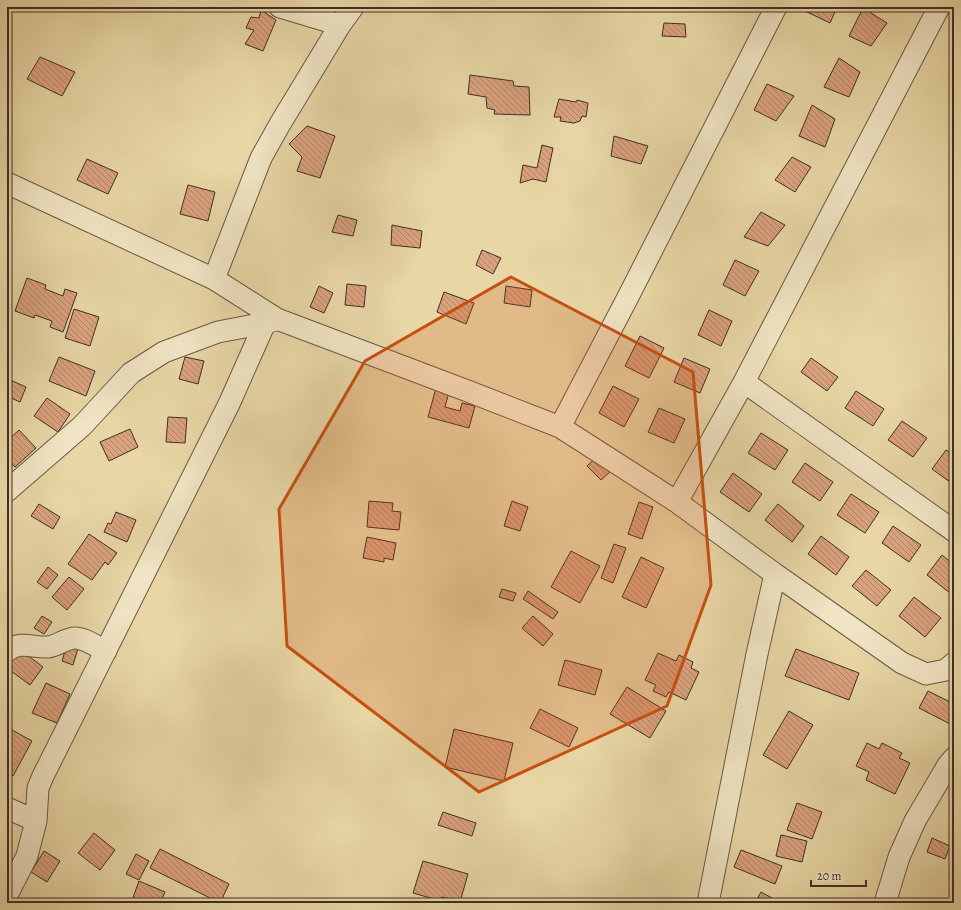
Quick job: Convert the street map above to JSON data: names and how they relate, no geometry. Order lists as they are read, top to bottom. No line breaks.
{"scale_bar":"20 m"}
